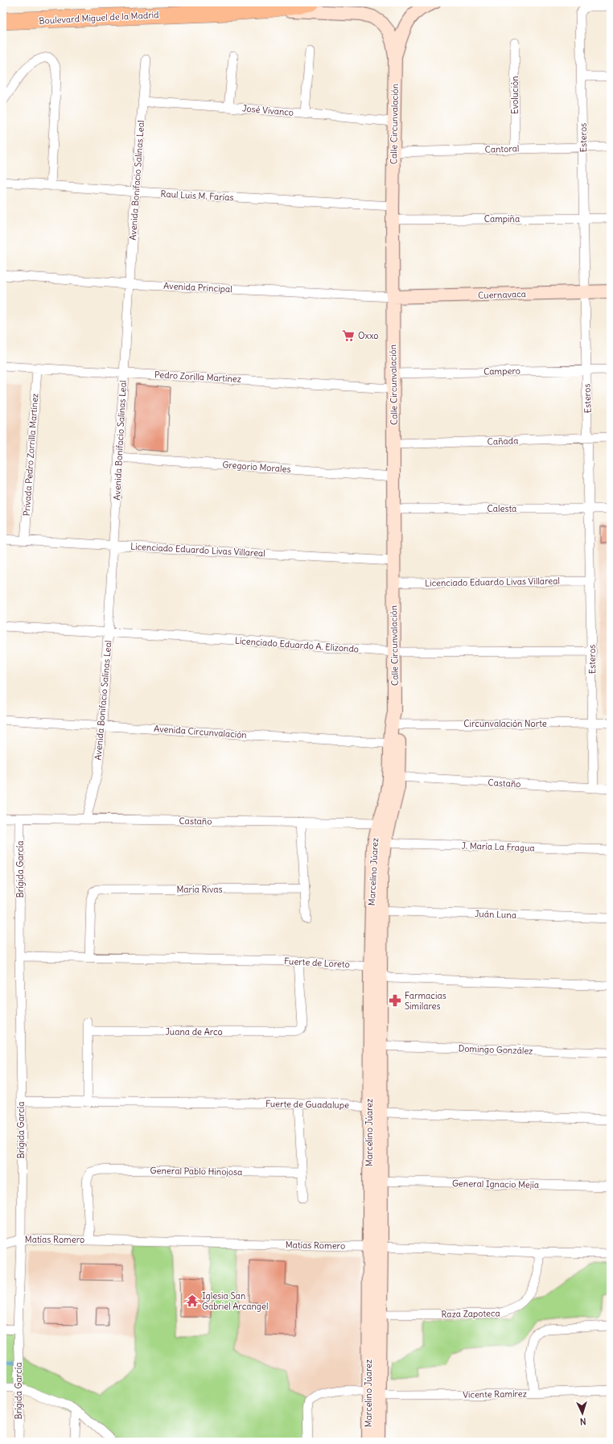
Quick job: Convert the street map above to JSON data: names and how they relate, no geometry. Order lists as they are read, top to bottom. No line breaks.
{"streets":{"highway":["Boulevard Miguel de la Madrid"],"street":["Evolución","José Vivanco","Calle Circunvalación","Esteros","Cantoral","Avenida Bonifacio Salinas Leal","Raul Luis M. Farías","Campiña","Avenida Principal","Cuernavaca","Campero","Pedro Zorilla Martinez","Cañada","Privada Pedro Zorrilla Martínez","Gregorio Morales","Calesta","Licenciado Eduardo Livas Villareal","Licenciado Eduardo A. Elizondo","Circunvalación Norte","Avenida Circunvalación","Castaño","J. María La Fragua","Brígida García","Marcelino Júarez","María Rivas","Juán Luna","Fuerte de Loreto","Juana de Arco","Domingo González","Fuerte de Guadalupe","General Pablo Hinojosa","General Ignacio Mejía","Matías Romero","Raza Zapoteca","Vicente Ramírez"]},"crossings":[["Boulevard Miguel de la Madrid","Calle Circunvalación"],["Evolución","Cantoral"],["José Vivanco","Calle Circunvalación"],["José Vivanco","Avenida Bonifacio Salinas Leal"],["Calle Circunvalación","Cantoral"],["Calle Circunvalación","Raul Luis M. Farías"],["Calle Circunvalación","Campiña"],["Calle Circunvalación","Avenida Principal"],["Calle Circunvalación","Cuernavaca"],["Calle Circunvalación","Campero"],["Calle Circunvalación","Pedro Zorilla Martinez"],["Calle Circunvalación","Cañada"],["Calle Circunvalación","Gregorio Morales"],["Calle Circunvalación","Calesta"],["Calle Circunvalación","Licenciado Eduardo Livas Villareal"],["Calle Circunvalación","Licenciado Eduardo A. Elizondo"],["Calle Circunvalación","Circunvalación Norte"],["Calle Circunvalación","Avenida Circunvalación"],["Calle Circunvalación","Castaño"],["Calle Circunvalación","Marcelino Júarez"],["Esteros","Cantoral"],["Esteros","Campiña"],["Esteros","Cuernavaca"],["Esteros","Campero"],["Esteros","Cañada"],["Esteros","Calesta"],["Esteros","Licenciado Eduardo Livas Villareal"],["Esteros","Licenciado Eduardo A. Elizondo"],["Esteros","Circunvalación Norte"],["Esteros","Castaño"],["Avenida Bonifacio Salinas Leal","Raul Luis M. Farías"],["Avenida Bonifacio Salinas Leal","Avenida Principal"],["Avenida Bonifacio Salinas Leal","Pedro Zorilla Martinez"],["Avenida Bonifacio Salinas Leal","Gregorio Morales"],["Avenida Bonifacio Salinas Leal","Licenciado Eduardo Livas Villareal"],["Avenida Bonifacio Salinas Leal","Licenciado Eduardo A. Elizondo"],["Avenida Bonifacio Salinas Leal","Avenida Circunvalación"],["Avenida Bonifacio Salinas Leal","Castaño"],["Avenida Principal","Cuernavaca"],["Pedro Zorilla Martinez","Privada Pedro Zorrilla Martínez"],["Privada Pedro Zorrilla Martínez","Licenciado Eduardo Livas Villareal"],["Castaño","Brígida García"],["Castaño","Marcelino Júarez"],["J. María La Fragua","Marcelino Júarez"],["Brígida García","Fuerte de Loreto"],["Brígida García","Fuerte de Guadalupe"],["Brígida García","Matías Romero"],["Marcelino Júarez","Juán Luna"],["Marcelino Júarez","Fuerte de Loreto"],["Marcelino Júarez","Domingo González"],["Marcelino Júarez","Fuerte de Guadalupe"],["Marcelino Júarez","General Ignacio Mejía"],["Marcelino Júarez","Matías Romero"],["Marcelino Júarez","Raza Zapoteca"],["Marcelino Júarez","Vicente Ramírez"],["María Rivas","Fuerte de Loreto"],["Fuerte de Loreto","Juana de Arco"],["Juana de Arco","Fuerte de Guadalupe"],["General Pablo Hinojosa","Matías Romero"],["Matías Romero","Raza Zapoteca"]],"places":{"supermarket":["Oxxo"],"pharmacy":["Farmacias Similares"],"temple":["Iglesia San Gabriel Arcangel"]},"north":"bottom"}
